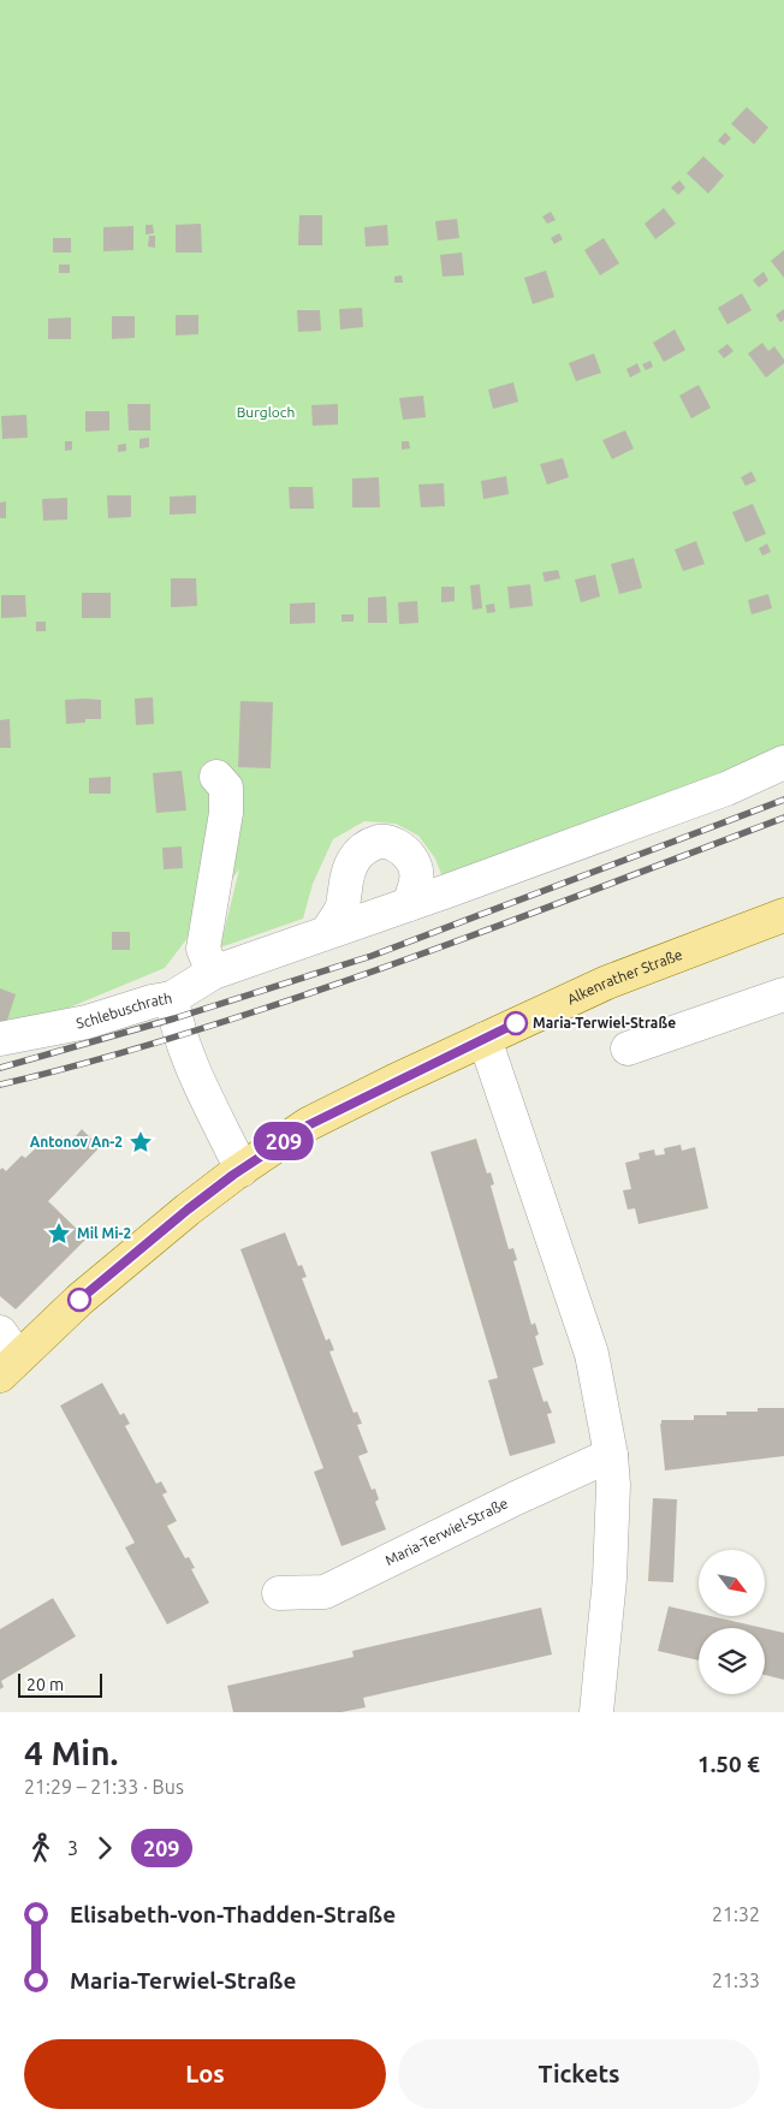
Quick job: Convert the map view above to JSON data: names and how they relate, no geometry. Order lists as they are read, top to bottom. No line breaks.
{"streets":{"main road":["Alkenrather Straße"],"street":["Schlebuschrath","Maria-Terwiel-Straße"]},"crossings":[["Alkenrather Straße","Schlebuschrath"]],"parks":["Burgloch"],"places":{"other":["Maria-Terwiel-Straße"],"place":["Antonov An-2","Mil Mi-2"]},"lines":["bus line 209"],"scale_bar":"20 m","north":"bottom right","page":{"on_map":"209","scale":"20 m","heading":["4 Min.","21:29 – 21:33 · Bus","1.50 €"],"legs":["3","209"],"list":[{"name":"Elisabeth-von-Thadden-Straße","value":"21:32"},{"name":"Maria-Terwiel-Straße","value":"21:33"}],"buttons":["Los","Tickets"]}}
